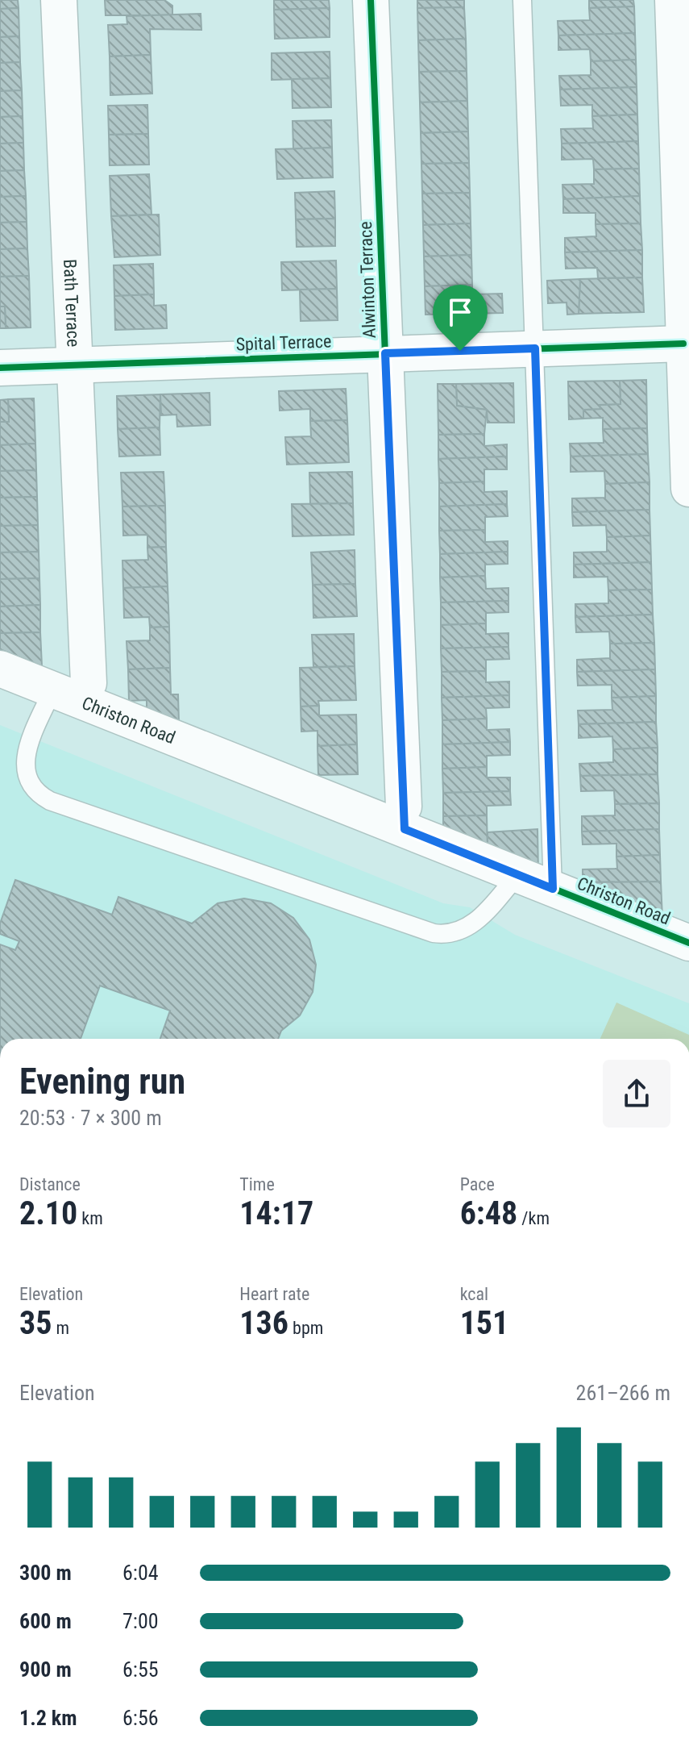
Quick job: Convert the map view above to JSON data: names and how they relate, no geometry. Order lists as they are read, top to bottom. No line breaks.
{"streets":{"street":["Alwinton Terrace","Bath Terrace","Spital Terrace","Christon Road"]},"crossings":[["Alwinton Terrace","Spital Terrace"],["Bath Terrace","Spital Terrace"]],"page":{"heading":["Evening run","20:53 · 7 × 300 m"],"stats":[["Distance","2.10 km"],["Time","14:17"],["Pace","6:48 /km"],["Elevation","35 m"],["Heart rate","136 bpm"],["kcal","151"]],"chart":["Elevation","261–266 m"],"list":[{"name":"300 m","note":"6:04"},{"name":"600 m","note":"7:00"},{"name":"900 m","note":"6:55"},{"name":"1.2 km","note":"6:56"}]}}
